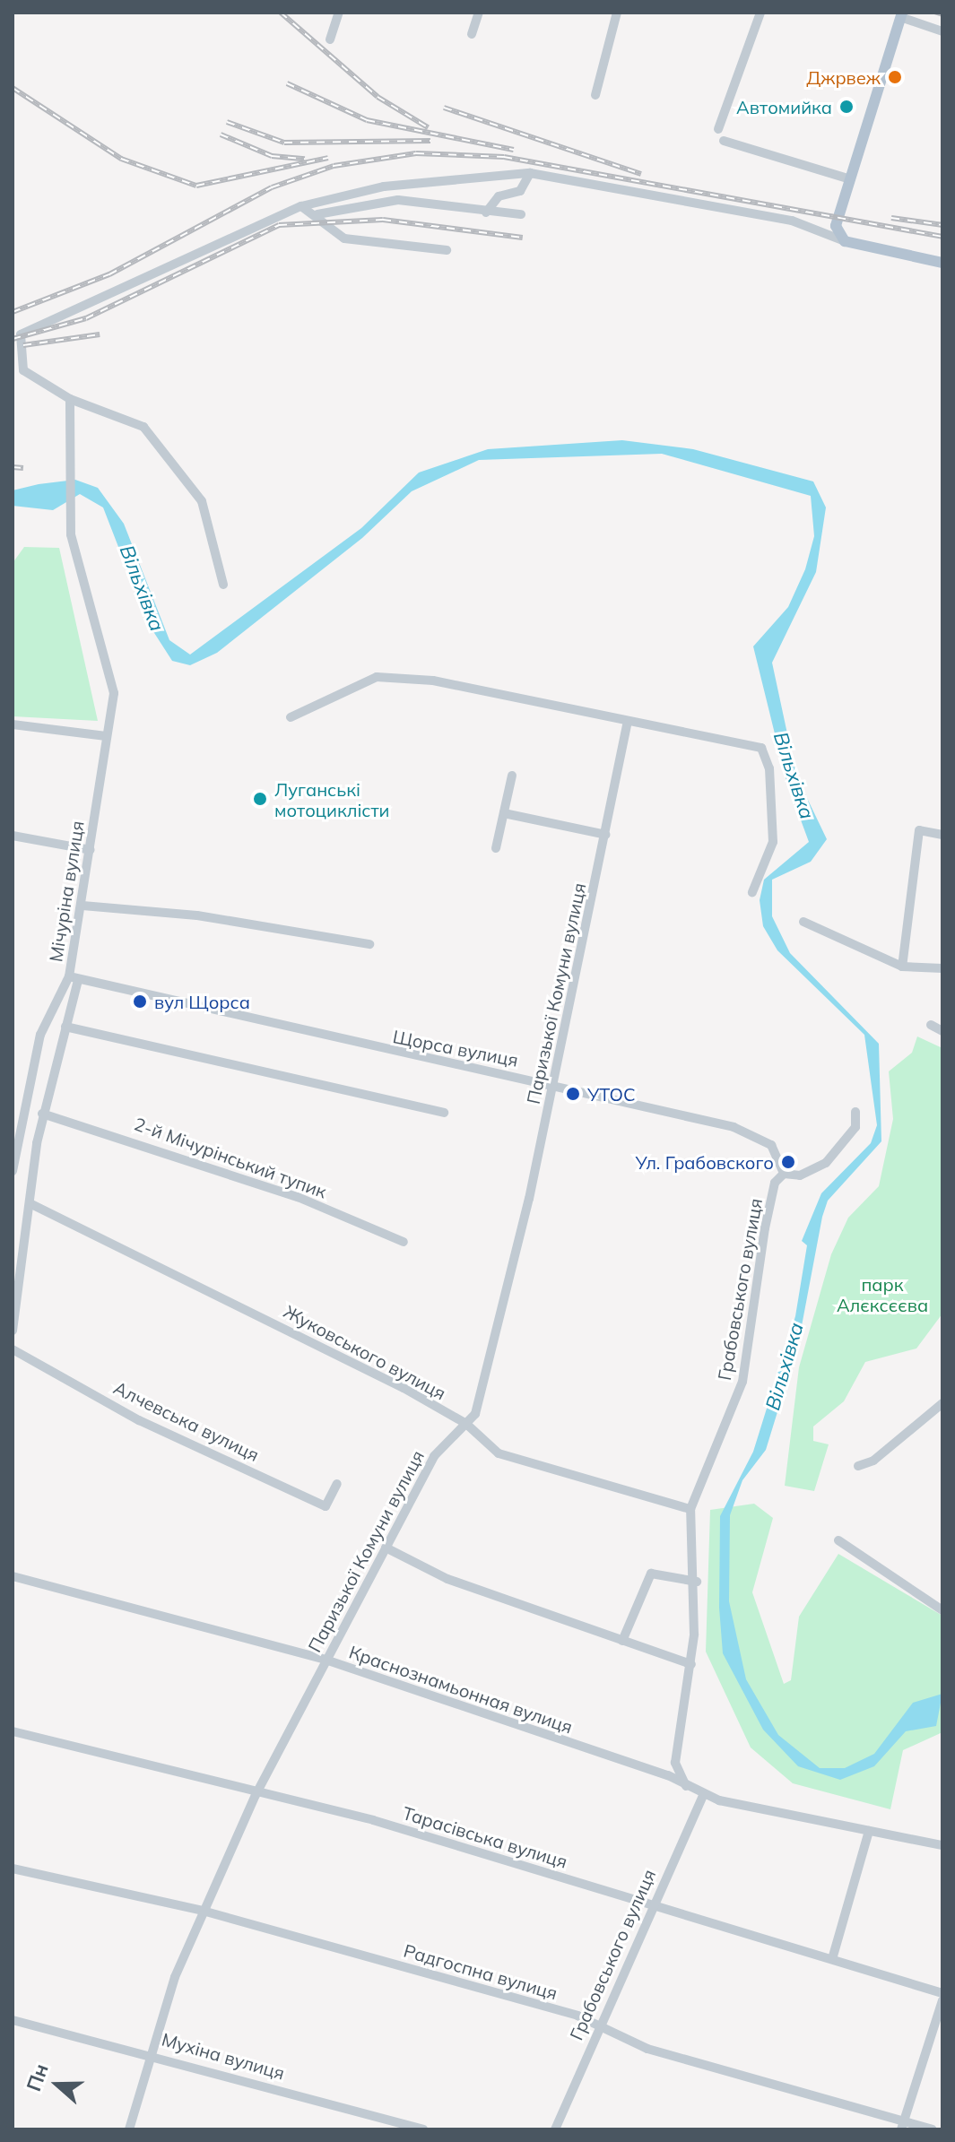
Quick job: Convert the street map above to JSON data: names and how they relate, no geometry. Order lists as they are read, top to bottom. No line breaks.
{"streets":{"street":["Мічуріна вулиця","Паризької Комуни вулиця","Щорса вулиця","2-й Мічурінський тупик","Грабовського вулиця","Жуковського вулиця","Алчевська вулиця","Краснознамьонная вулиця","Тарасівська вулиця","Радгоспна вулиця","Мухіна вулиця"]},"crossings":[["Мічуріна вулиця","Щорса вулиця"],["Мічуріна вулиця","2-й Мічурінський тупик"],["Мічуріна вулиця","Жуковського вулиця"],["Паризької Комуни вулиця","Щорса вулиця"],["Паризької Комуни вулиця","Жуковського вулиця"],["Паризької Комуни вулиця","Краснознамьонная вулиця"],["Паризької Комуни вулиця","Тарасівська вулиця"],["Паризької Комуни вулиця","Радгоспна вулиця"],["Паризької Комуни вулиця","Мухіна вулиця"],["Щорса вулиця","Грабовського вулиця"],["Грабовського вулиця","Жуковського вулиця"],["Грабовського вулиця","Краснознамьонная вулиця"],["Грабовського вулиця","Тарасівська вулиця"],["Грабовського вулиця","Радгоспна вулиця"]],"water":["Вільхівка"],"parks":["парк Алєксєєва"],"places":["Джрвеж","Автомийка","Луганські мотоциклісти","вул Щорса","УТОС","Ул. Грабовского"],"north":"left"}
